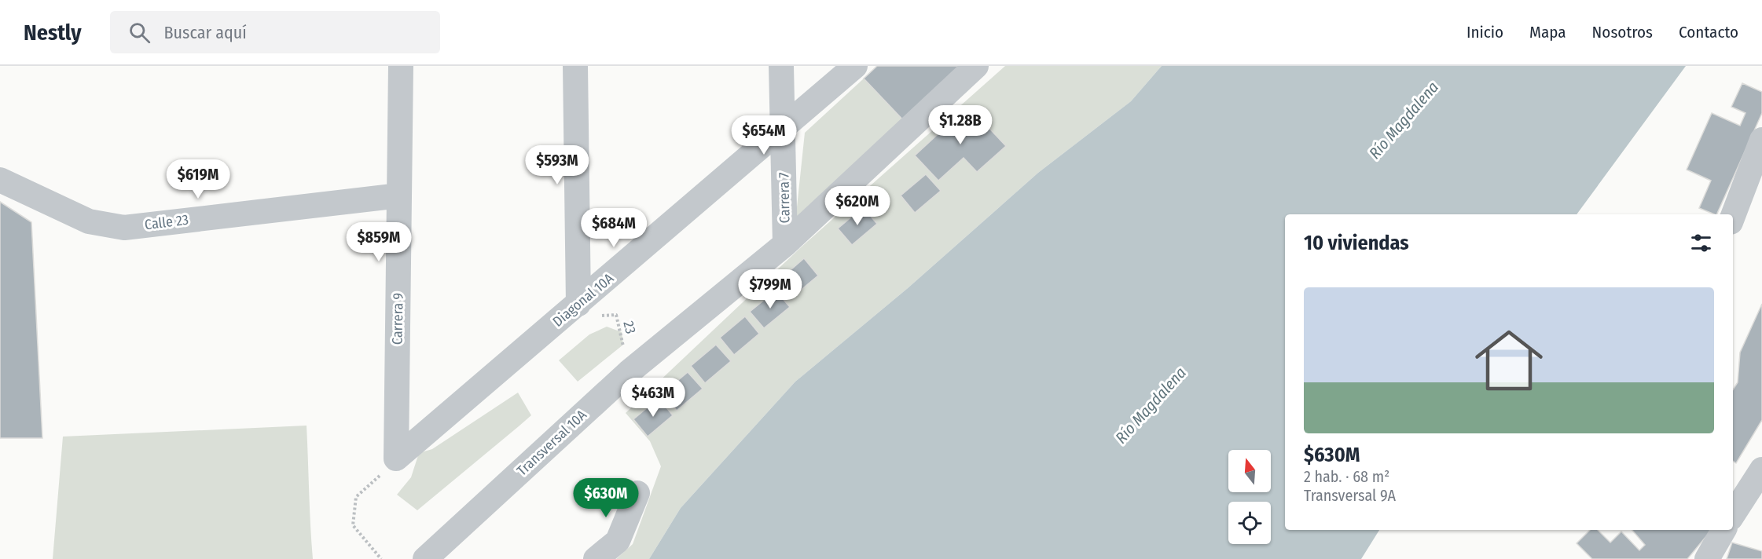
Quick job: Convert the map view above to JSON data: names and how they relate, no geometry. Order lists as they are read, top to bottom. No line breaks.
{"streets":{"street":["Carrera 7","Calle 23","Diagonal 10A","Carrera 9","Transversal 10A"],"path":["23"]},"crossings":[["Carrera 7","Diagonal 10A"],["Carrera 7","Transversal 10A"],["Calle 23","Carrera 9"],["Diagonal 10A","Carrera 9"],["23","Transversal 10A"]],"water":["Río Magdalena"],"north":"top","page":{"header":"Nestly","search":"Buscar aquí","nav":["Inicio","Mapa","Nosotros","Contacto"],"price":["$1.28B","$654M","$593M","$619M","$620M","$684M","$859M","$799M","$463M","$630M"],"heading":"10 viviendas","list":[{"name":"$630M","note":"2 hab. · 68 m² · Transversal 9A"}]}}
